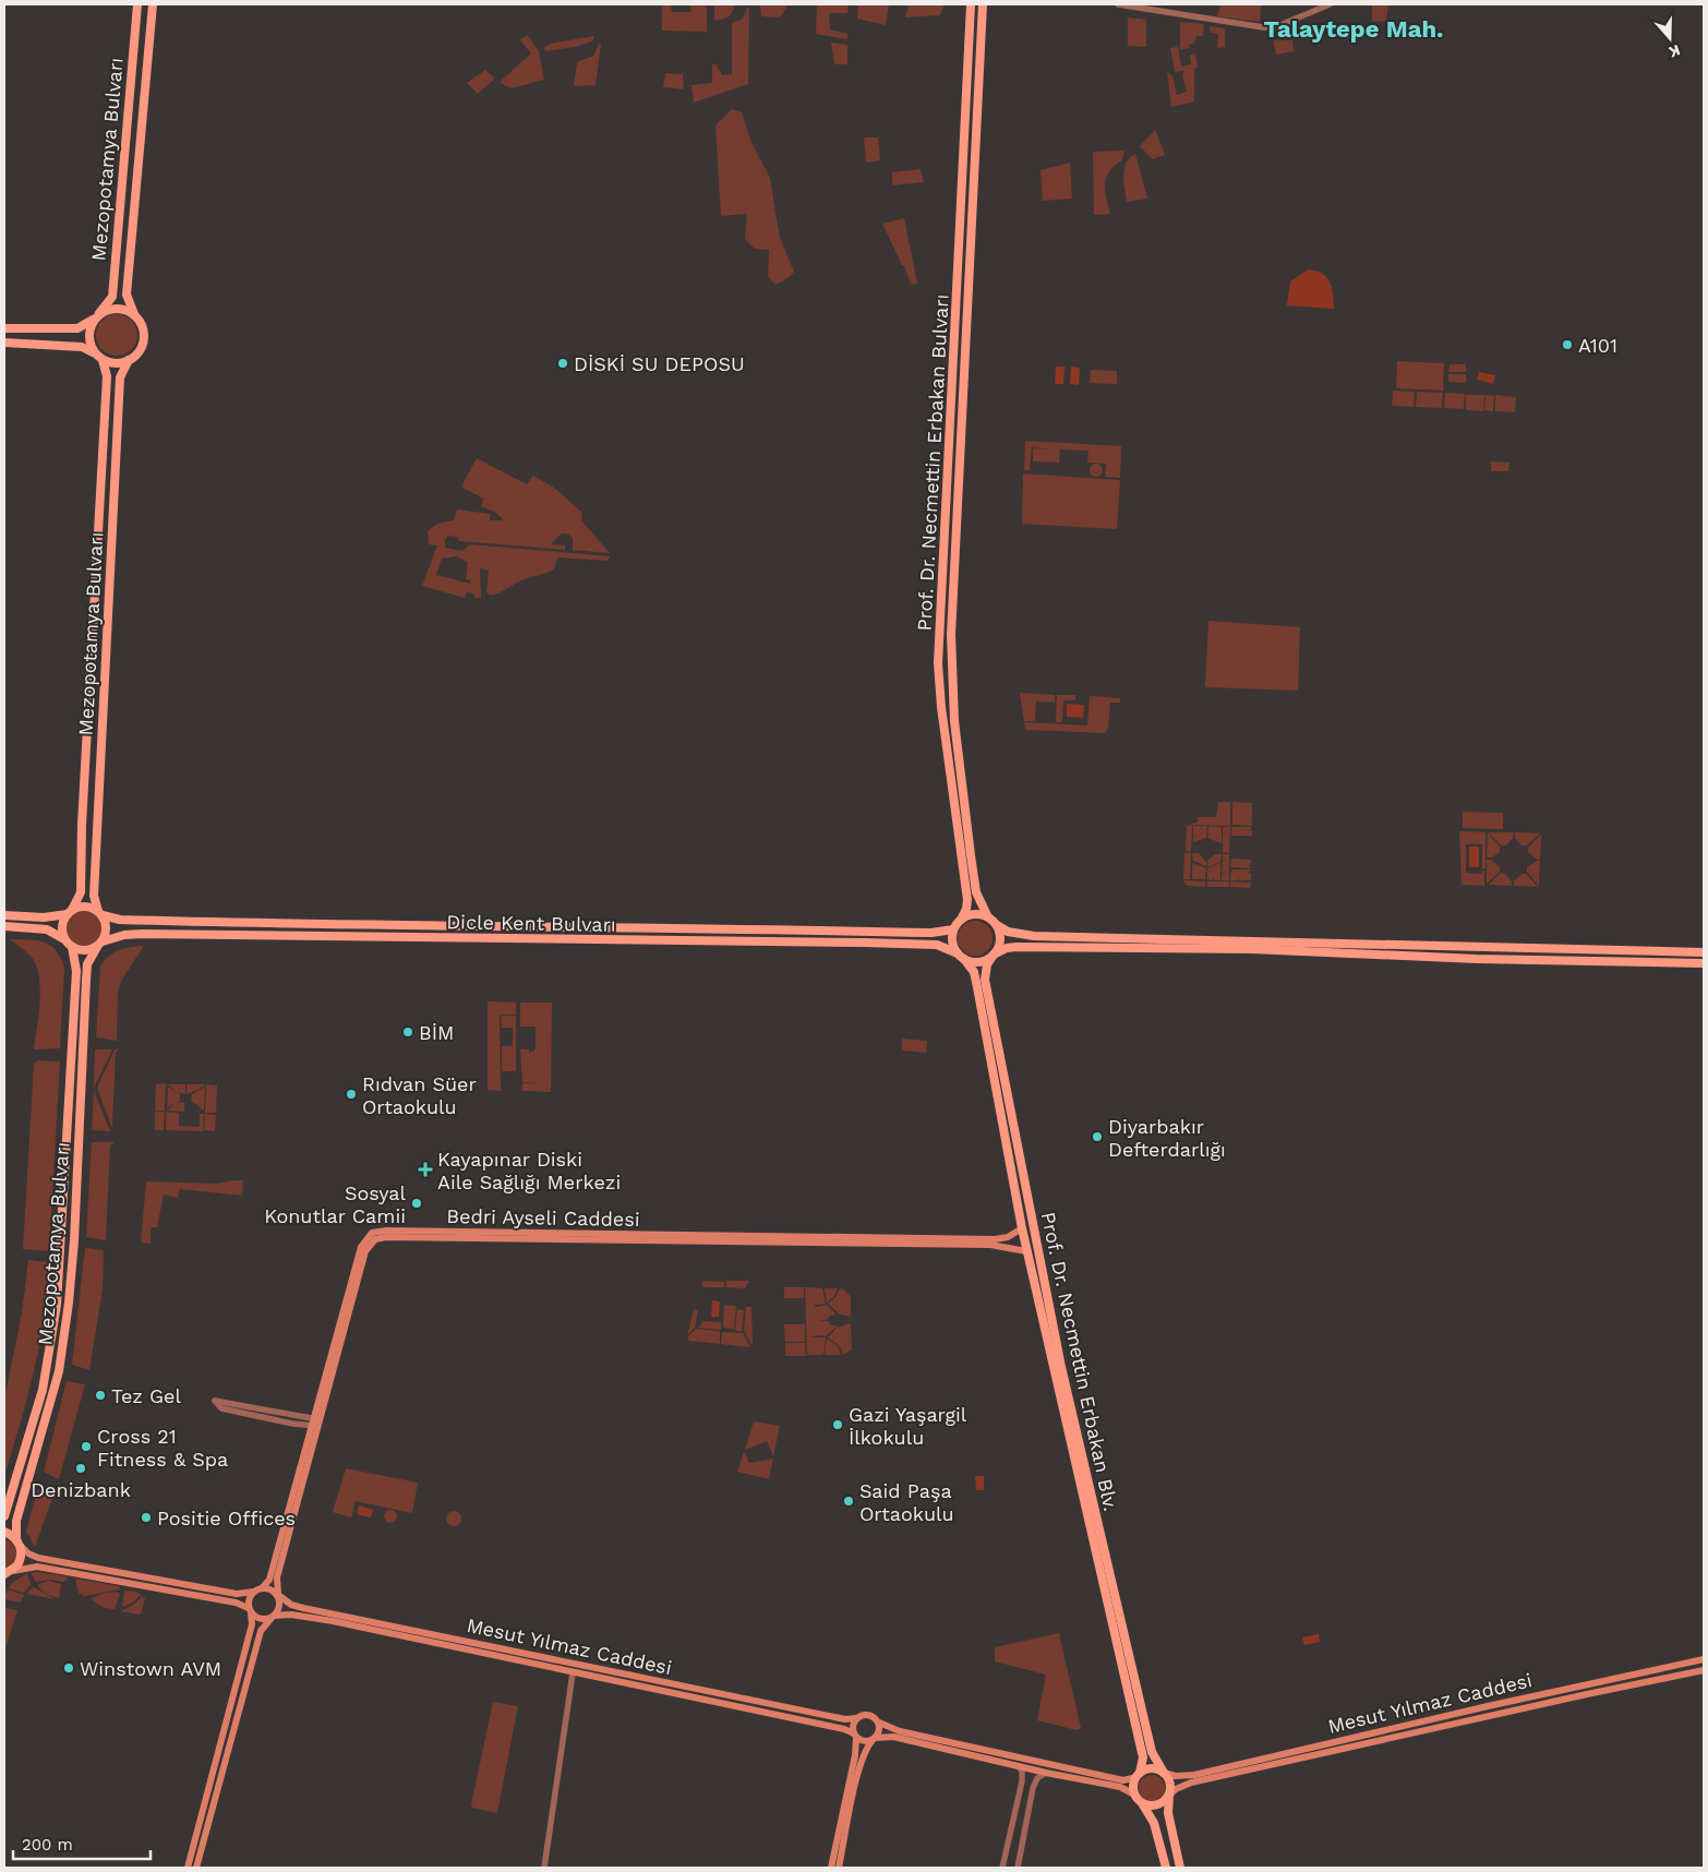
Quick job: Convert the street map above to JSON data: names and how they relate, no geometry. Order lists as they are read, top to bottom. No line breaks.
{"streets":{"main road":["Mezopotamya Bulvarı","Prof. Dr. Necmettin Erbakan Bulvarı","Dicle Kent Bulvarı","Bedri Ayseli Caddesi","Prof. Dr. Necmettin Erbakan Blv.","Mesut Yılmaz Caddesi"]},"crossings":[["Mezopotamya Bulvarı","Dicle Kent Bulvarı"],["Prof. Dr. Necmettin Erbakan Bulvarı","Dicle Kent Bulvarı"],["Prof. Dr. Necmettin Erbakan Bulvarı","Prof. Dr. Necmettin Erbakan Blv."],["Dicle Kent Bulvarı","Prof. Dr. Necmettin Erbakan Blv."],["Bedri Ayseli Caddesi","Prof. Dr. Necmettin Erbakan Blv."],["Bedri Ayseli Caddesi","Mesut Yılmaz Caddesi"],["Prof. Dr. Necmettin Erbakan Blv.","Mesut Yılmaz Caddesi"]],"districts":["Talaytepe Mah."],"places":{"other":["A101","DİSKİ SU DEPOSU","BİM","Rıdvan Süer Ortaokulu","Diyarbakır Defterdarlığı","Sosyal Konutlar Camii","Tez Gel","Gazi Yaşargil İlkokulu","Cross 21 Fitness & Spa","Denizbank","Said Paşa Ortaokulu","Positie Offices","Winstown AVM"],"health":["Kayapınar Diski Aile Sağlığı Merkezi"]},"scale_bar":"200 m","north":"bottom"}
